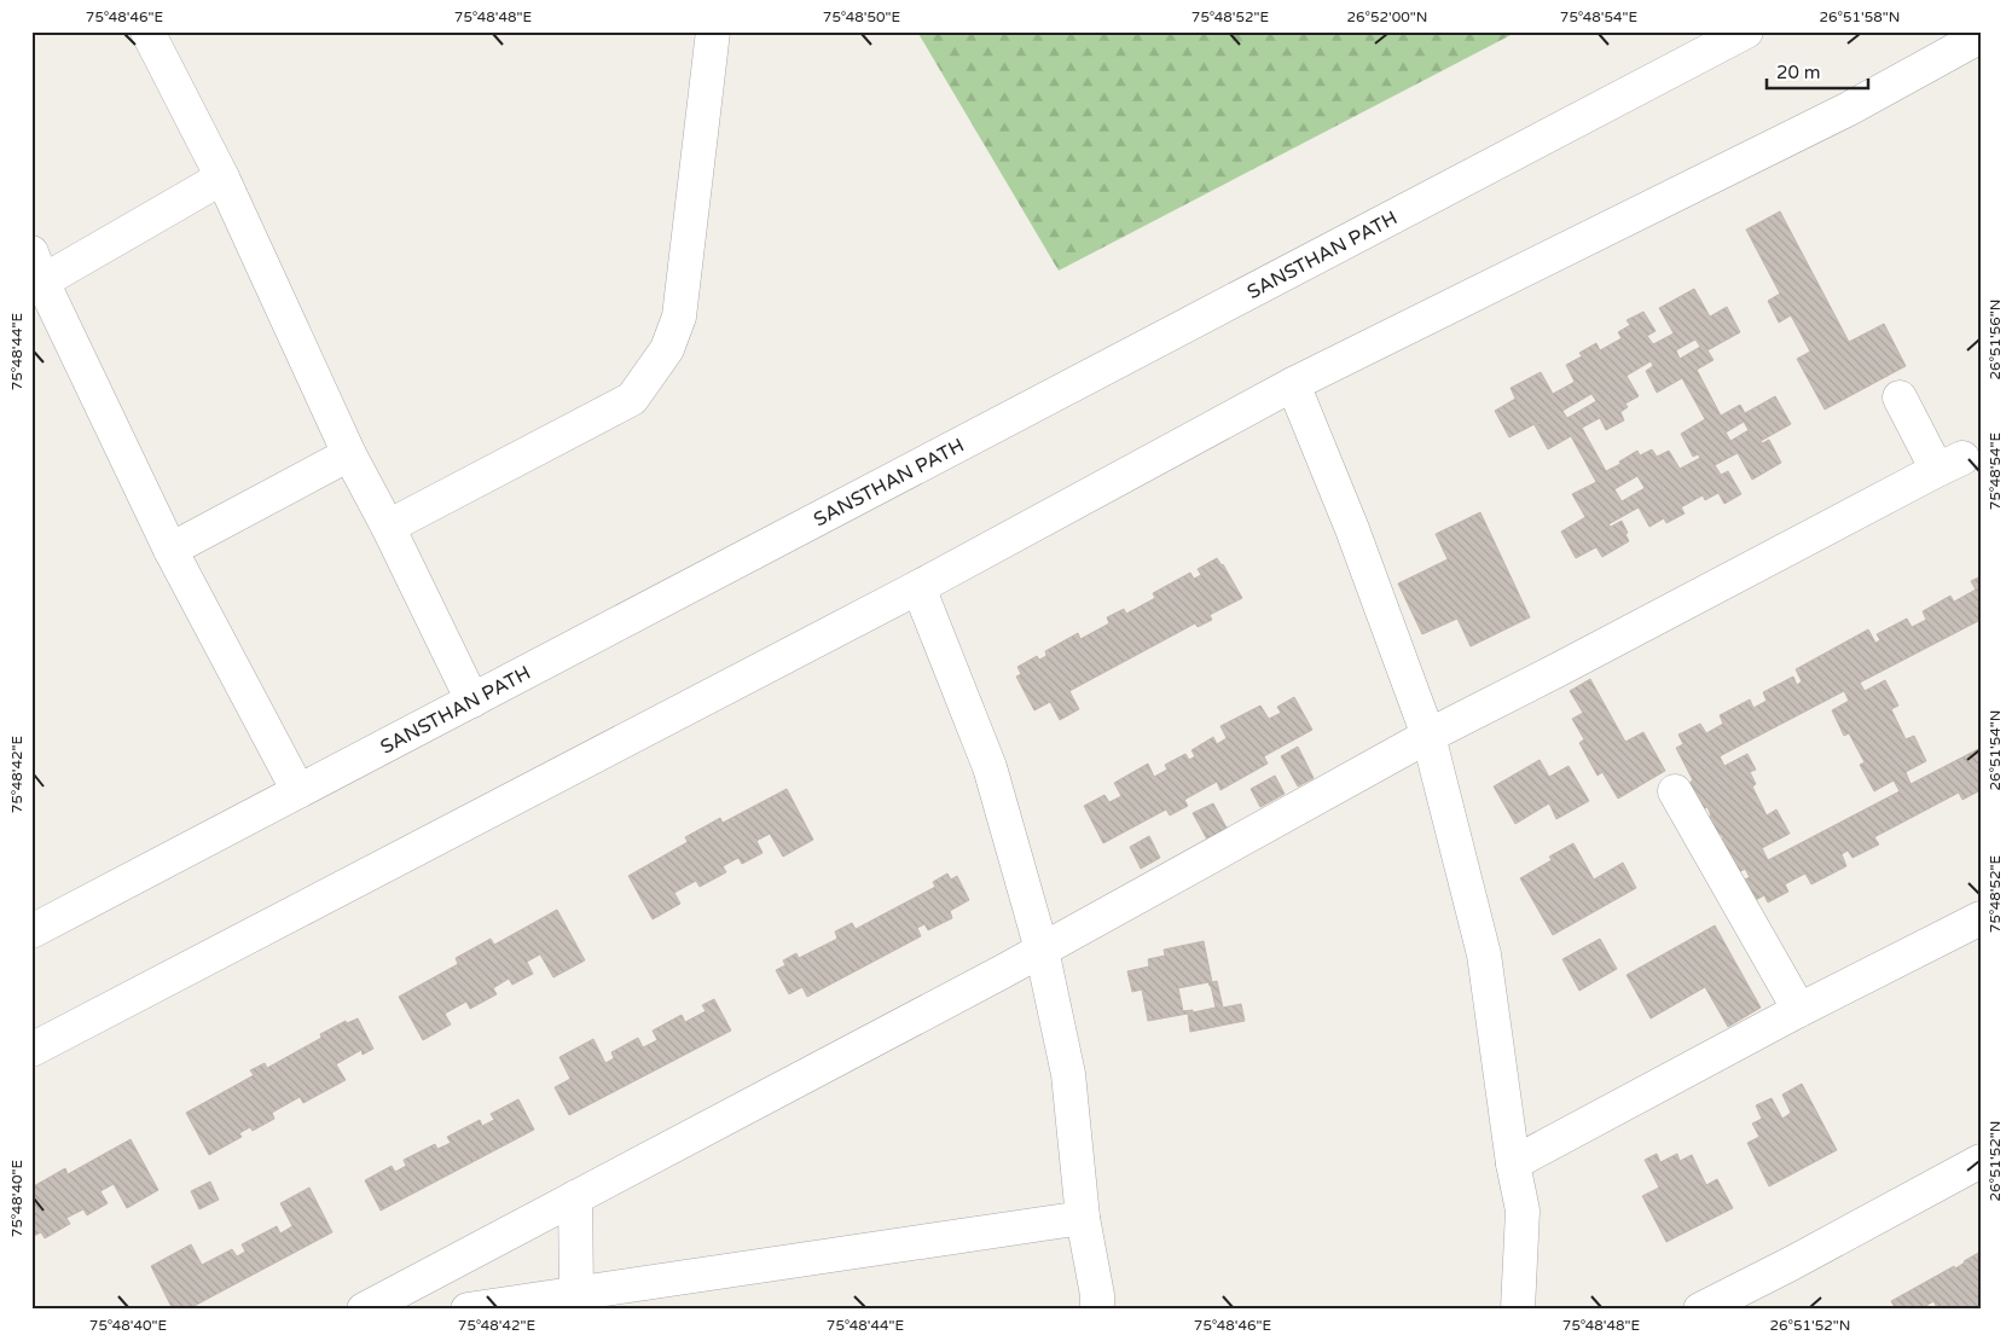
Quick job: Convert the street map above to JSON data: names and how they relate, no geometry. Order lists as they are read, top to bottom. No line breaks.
{"streets":{"street":["SANSTHAN PATH"]},"scale_bar":"20 m","coordinates":["75°48'46\"E","75°48'48\"E","75°48'50\"E","75°48'52\"E","26°52'00\"N","75°48'54\"E","26°51'58\"N","26°51'56\"N","75°48'44\"E","26°51'54\"N","75°48'42\"E","26°51'52\"N","75°48'40\"E"]}
